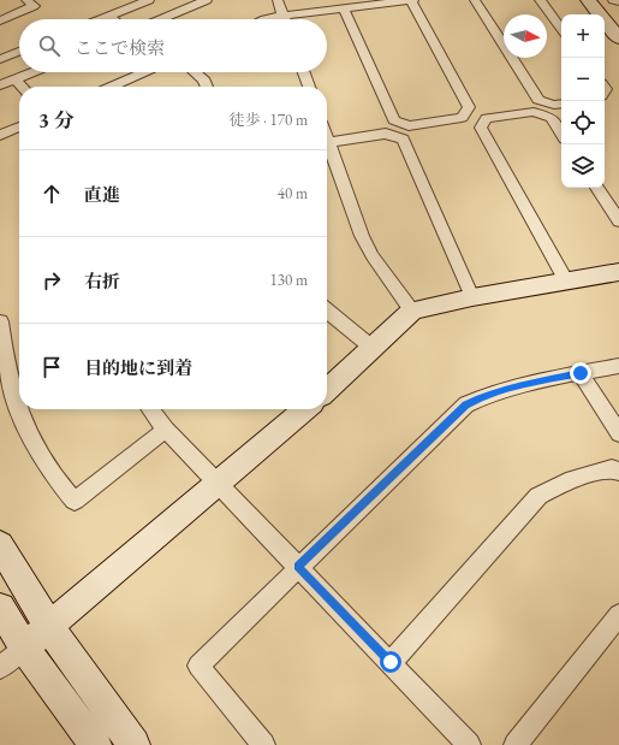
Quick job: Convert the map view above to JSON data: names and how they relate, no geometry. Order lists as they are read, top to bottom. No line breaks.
{"north":"right","page":{"map_buttons":["+","−"],"search":"ここで検索","heading":["3 分","徒歩 · 170 m"],"list":[["直進","40 m"],["右折","130 m"],"目的地に到着"]}}
